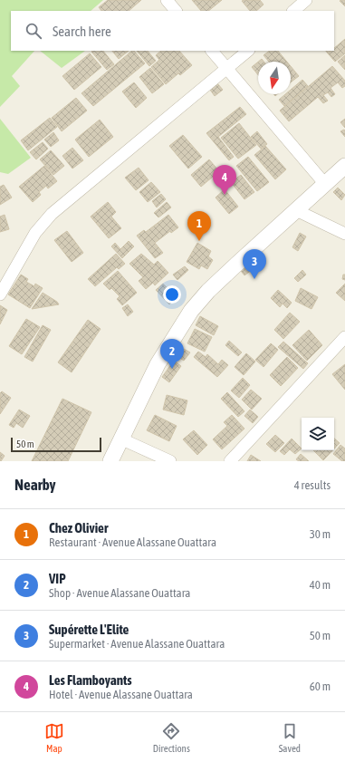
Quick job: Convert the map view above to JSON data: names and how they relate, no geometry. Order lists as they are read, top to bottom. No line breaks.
{"scale_bar":"50 m","north":"bottom","page":{"search":"Search here","pins":["4","1","3","2"],"scale":"50 m","heading":["Nearby","4 results"],"list":[{"mark":"1","name":"Chez Olivier","note":"Restaurant · Avenue Alassane Ouattara","value":"30 m"},{"mark":"2","name":"VIP","note":"Shop · Avenue Alassane Ouattara","value":"40 m"},{"mark":"3","name":"Supérette L'Elite","note":"Supermarket · Avenue Alassane Ouattara","value":"50 m"},{"mark":"4","name":"Les Flamboyants","note":"Hotel · Avenue Alassane Ouattara","value":"60 m"}],"nav":["Map","Directions","Saved"]}}
